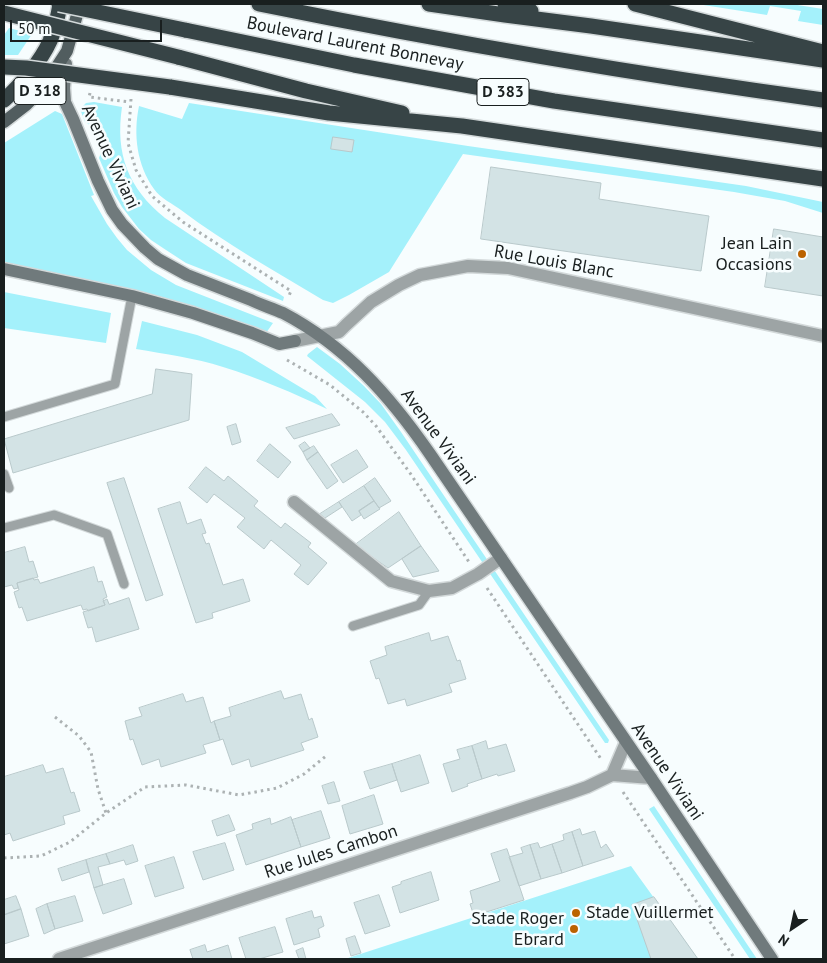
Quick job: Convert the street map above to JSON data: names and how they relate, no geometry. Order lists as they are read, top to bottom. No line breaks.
{"streets":{"highway":["Boulevard Laurent Bonnevay","D 383"],"main road":["D 318","Avenue Viviani"],"street":["Rue Louis Blanc","Rue Jules Cambon"]},"crossings":[["D 318","Avenue Viviani"],["Avenue Viviani","Rue Louis Blanc"]],"places":["Jean Lain Occasions","Stade Vuillermet","Stade Roger Ebrard"],"scale_bar":"50 m","north":"bottom left"}
